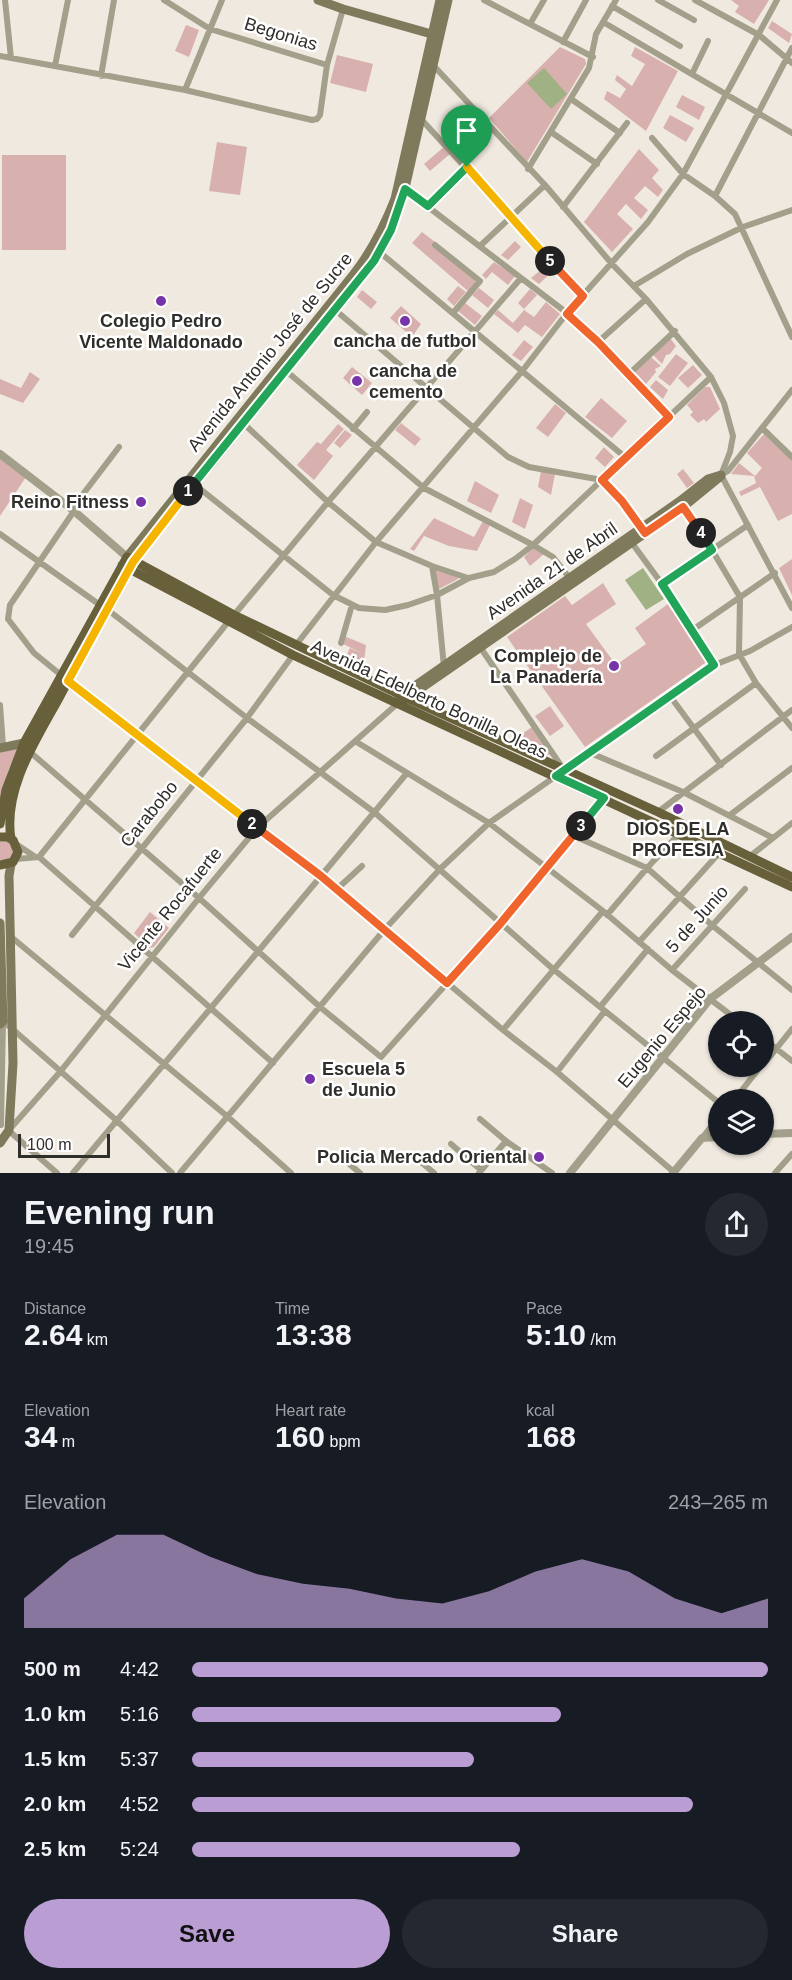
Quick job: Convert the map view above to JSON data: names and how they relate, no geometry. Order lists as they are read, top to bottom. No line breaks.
{"streets":{"main road":["Avenida Antonio José de Sucre","Avenida 21 de Abril","Avenida Edelberto Bonilla Oleas"],"street":["Begonias","Carabobo","Vicente Rocafuerte","5 de Junio","Eugenio Espejo"]},"crossings":[["Avenida Antonio José de Sucre","Avenida Edelberto Bonilla Oleas"],["Avenida 21 de Abril","Avenida Edelberto Bonilla Oleas"],["Avenida 21 de Abril","Vicente Rocafuerte"],["Avenida Edelberto Bonilla Oleas","Carabobo"],["Avenida Edelberto Bonilla Oleas","Vicente Rocafuerte"]],"places":["Colegio Pedro Vicente Maldonado","cancha de futbol","cancha de cemento","Reino Fitness","Complejo de La Panadería","DIOS DE LA PROFESIA","Escuela 5 de Junio","Policia Mercado Oriental"],"scale_bar":"100 m","page":{"pins":["5","1","4","2","3"],"scale":"100 m","heading":["Evening run","19:45"],"stats":[["Distance","2.64 km"],["Time","13:38"],["Pace","5:10 /km"],["Elevation","34 m"],["Heart rate","160 bpm"],["kcal","168"]],"chart":["Elevation","243–265 m"],"list":[{"name":"500 m","note":"4:42"},{"name":"1.0 km","note":"5:16"},{"name":"1.5 km","note":"5:37"},{"name":"2.0 km","note":"4:52"},{"name":"2.5 km","note":"5:24"}],"buttons":["Save","Share"]}}
